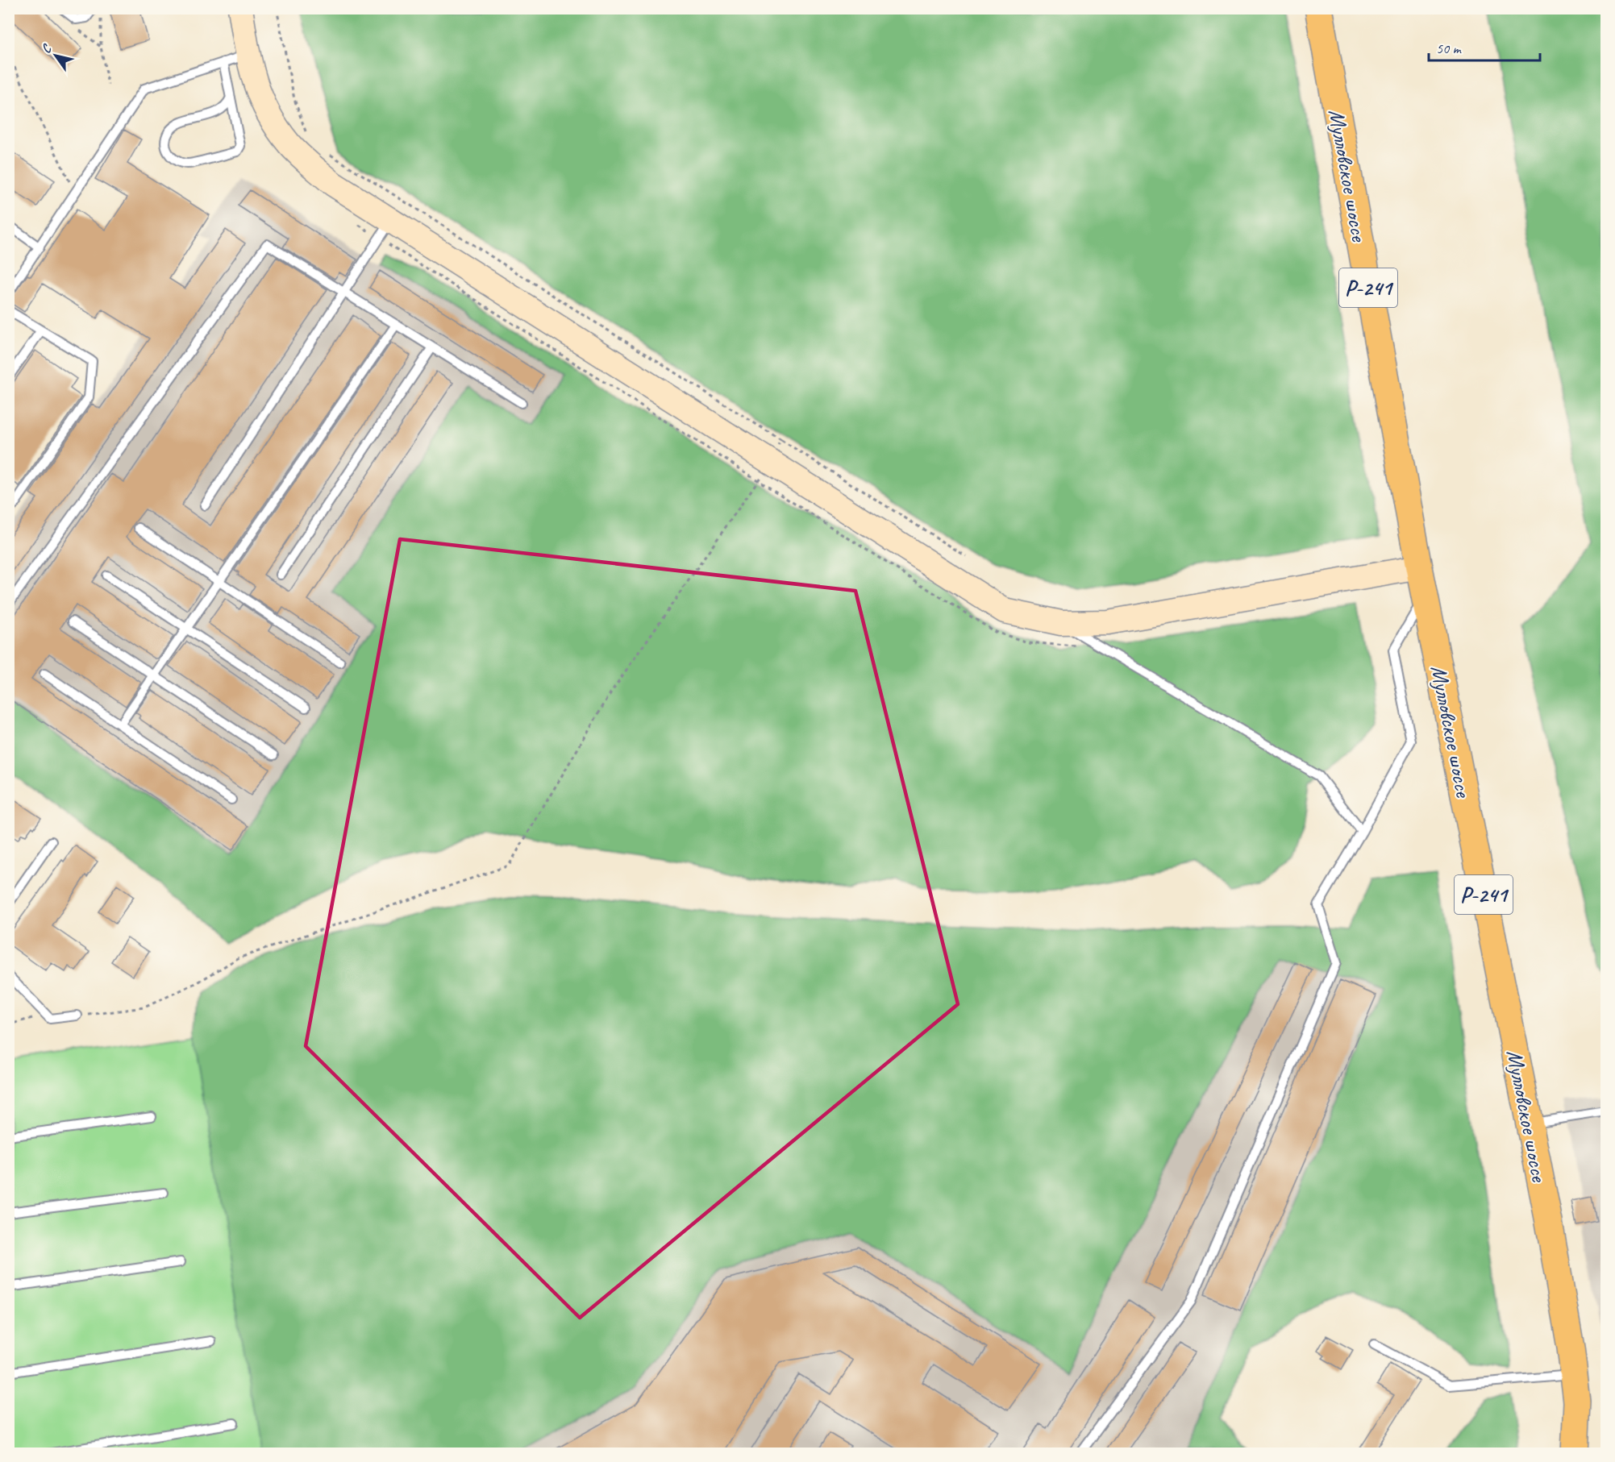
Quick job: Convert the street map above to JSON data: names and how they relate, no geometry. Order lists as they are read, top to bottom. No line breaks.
{"streets":{"highway":["Мулловское шоссе","Р-241"]},"scale_bar":"50 m","north":"top left"}
